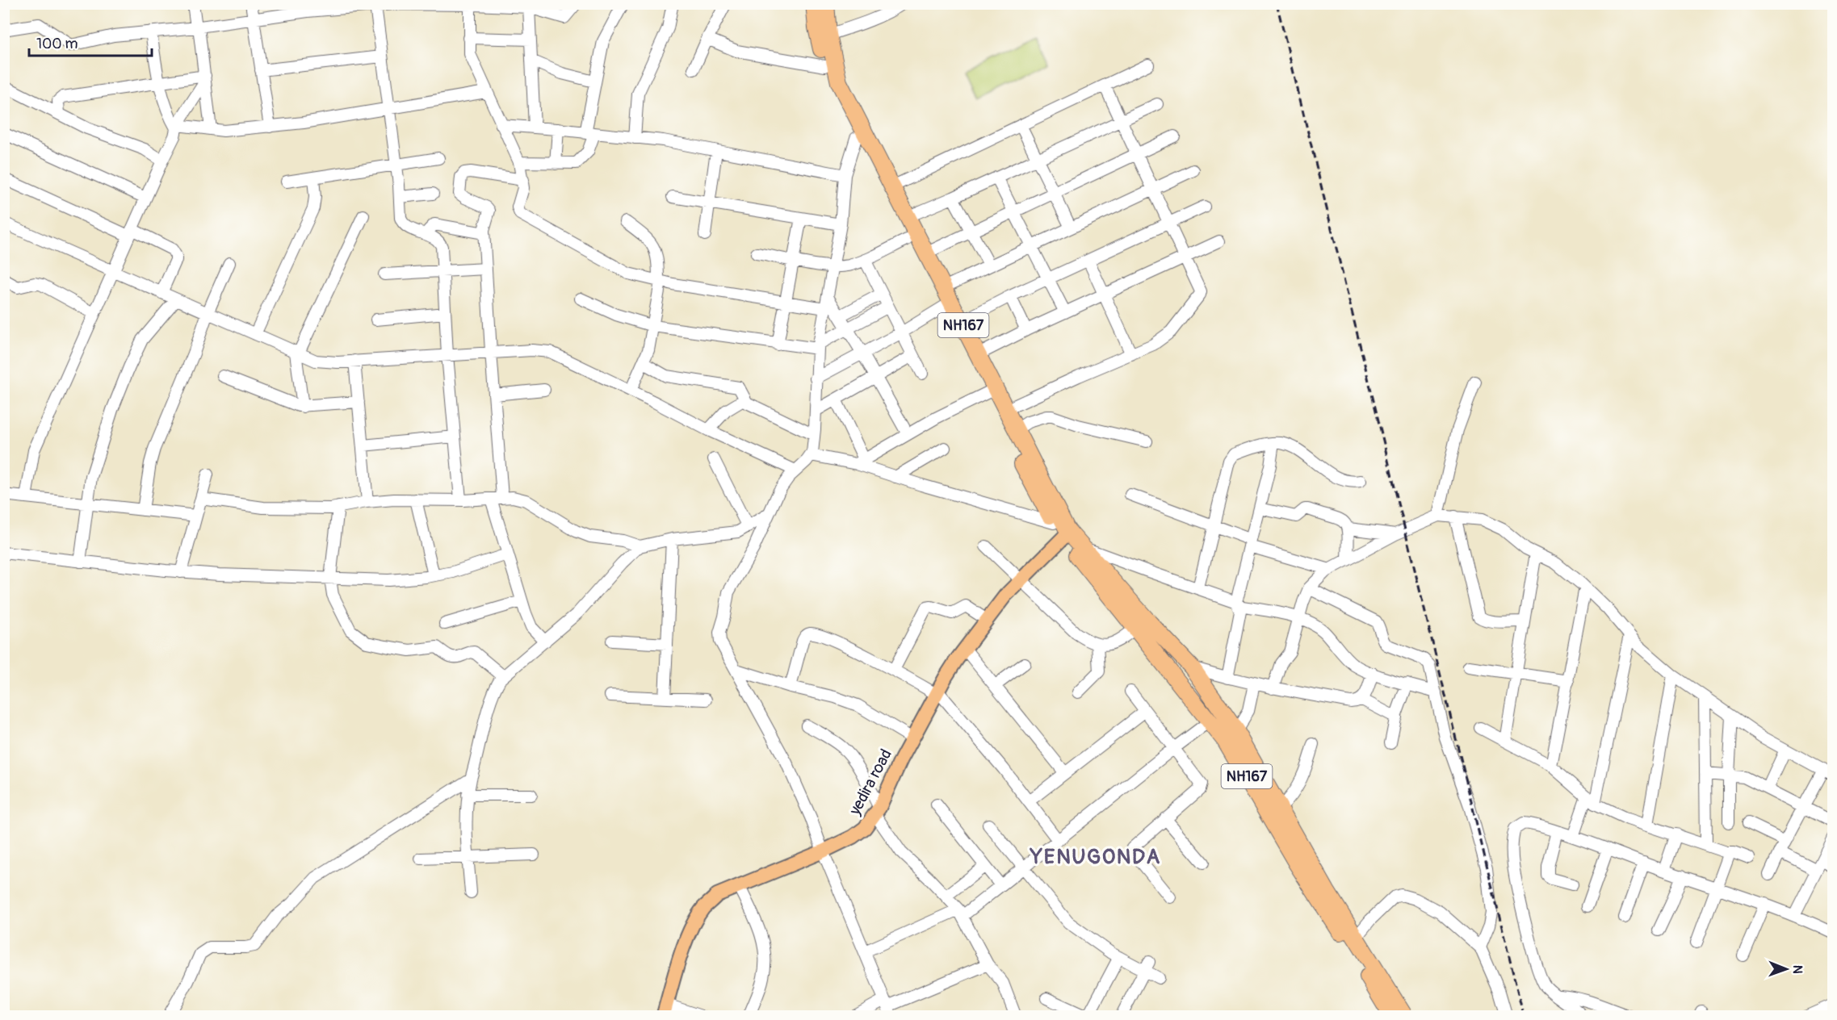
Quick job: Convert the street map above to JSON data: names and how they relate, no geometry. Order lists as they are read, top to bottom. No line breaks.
{"streets":{"highway":["NH167"],"main road":["yedira road"]},"crossings":[["NH167","yedira road"]],"districts":["YENUGONDA"],"scale_bar":"100 m","north":"right"}
